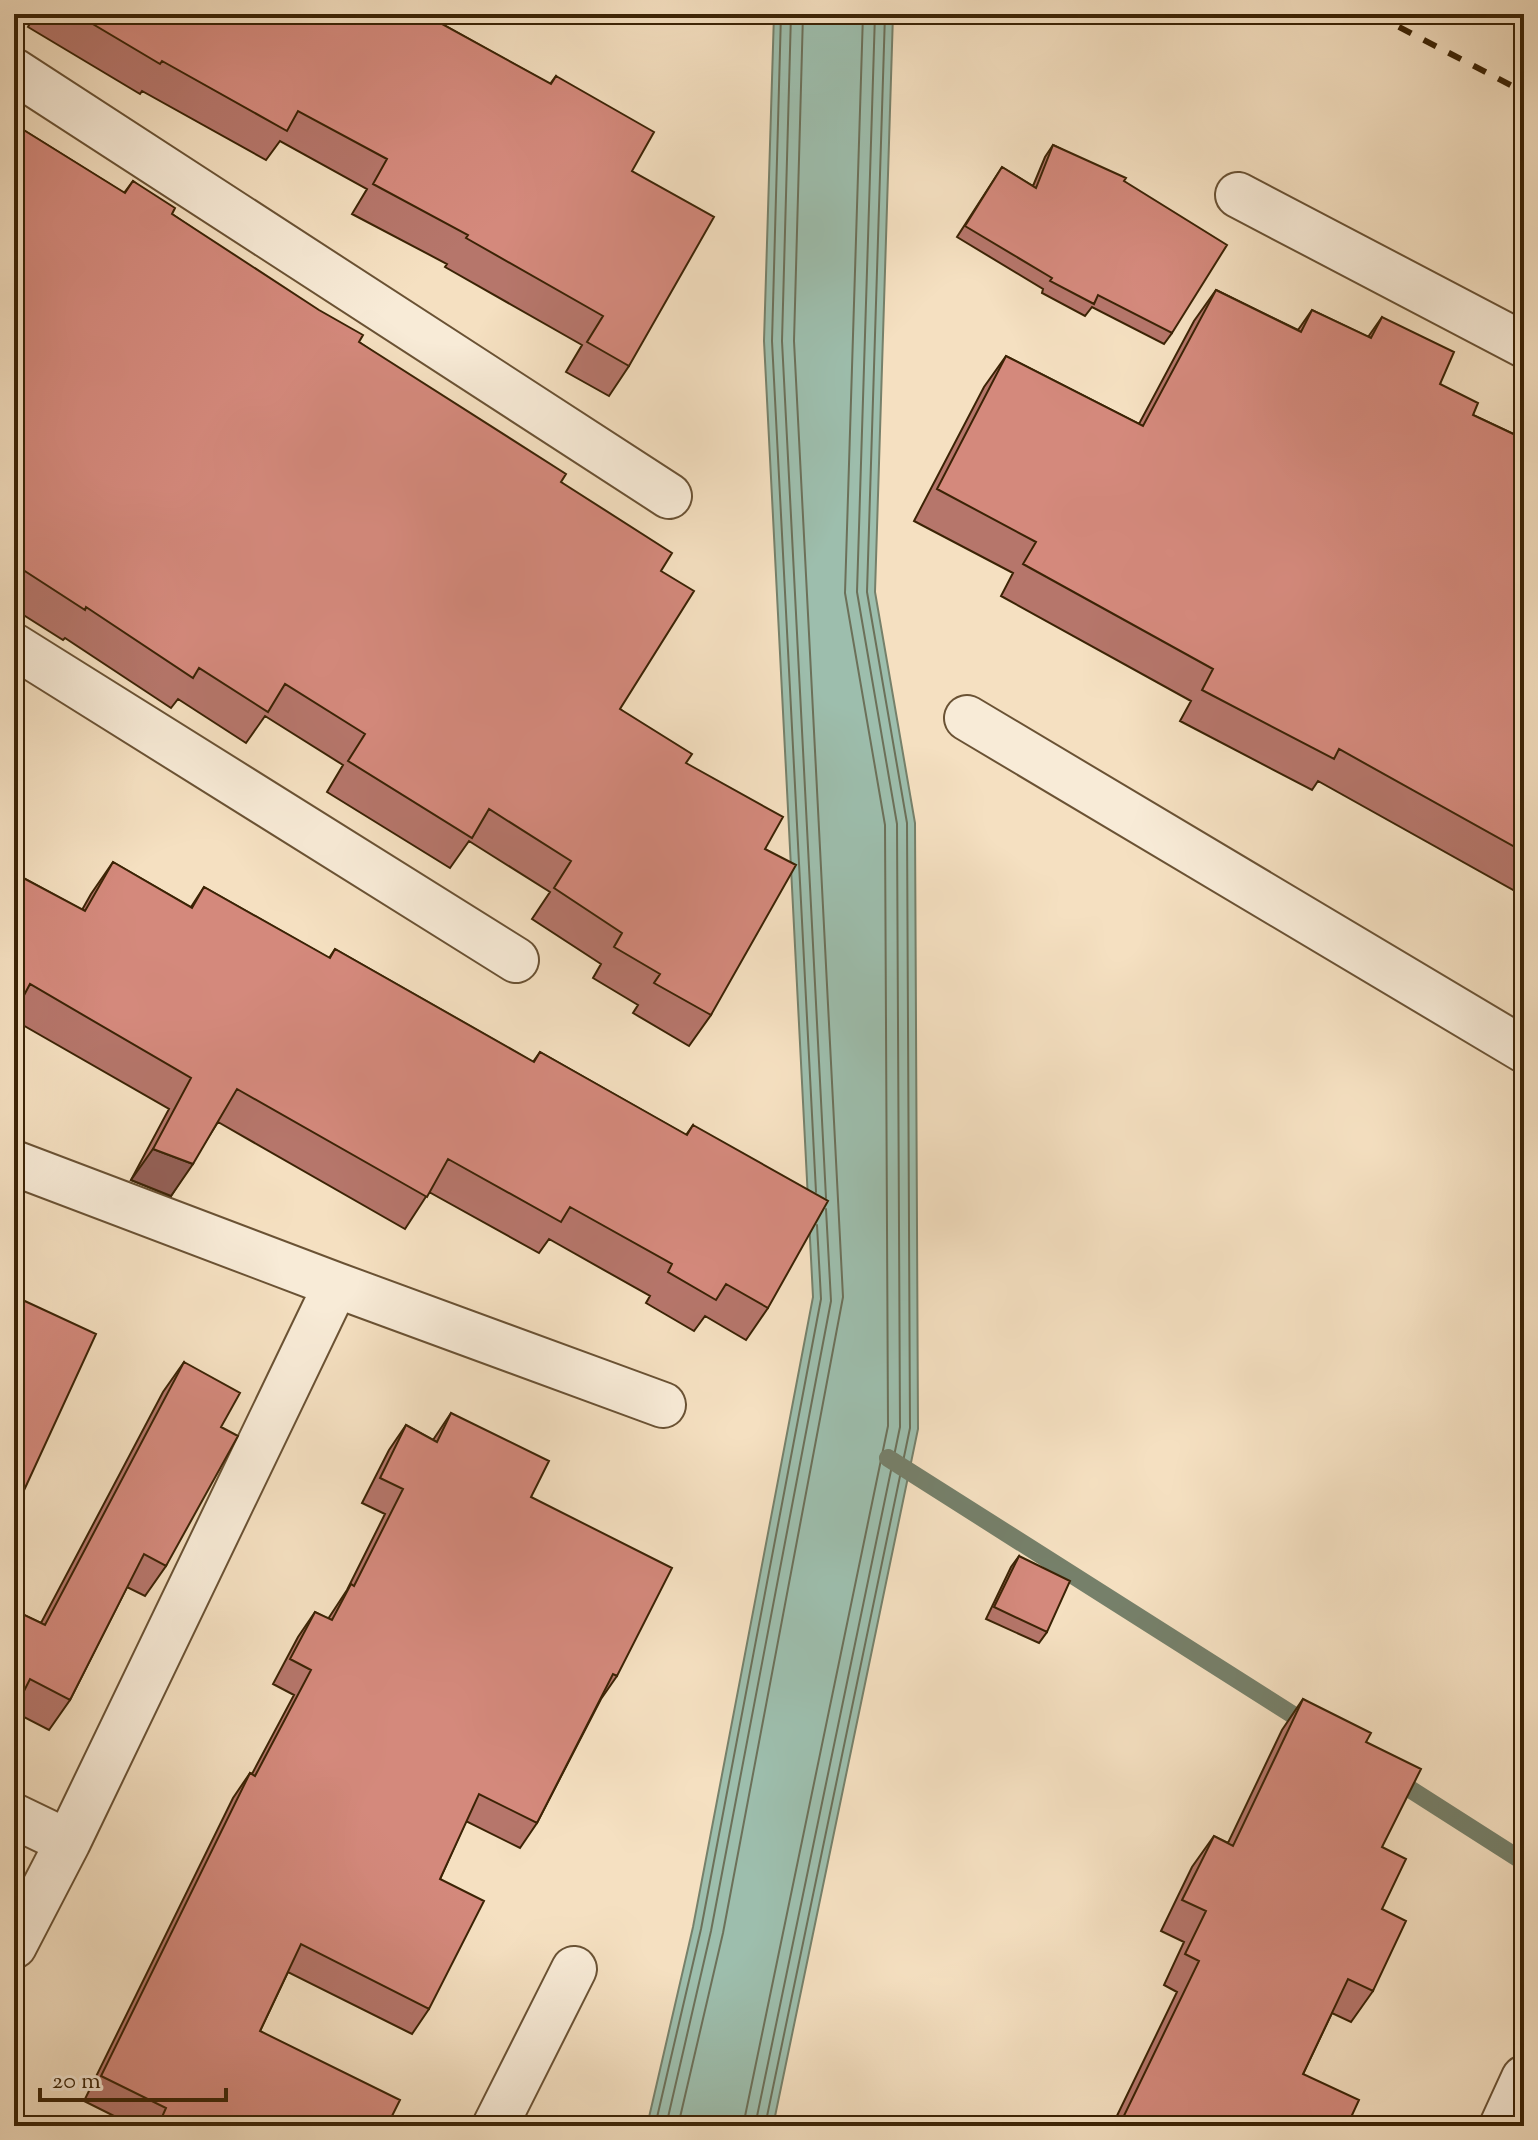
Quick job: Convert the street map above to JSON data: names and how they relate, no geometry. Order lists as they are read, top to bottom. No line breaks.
{"scale_bar":"20 m"}
